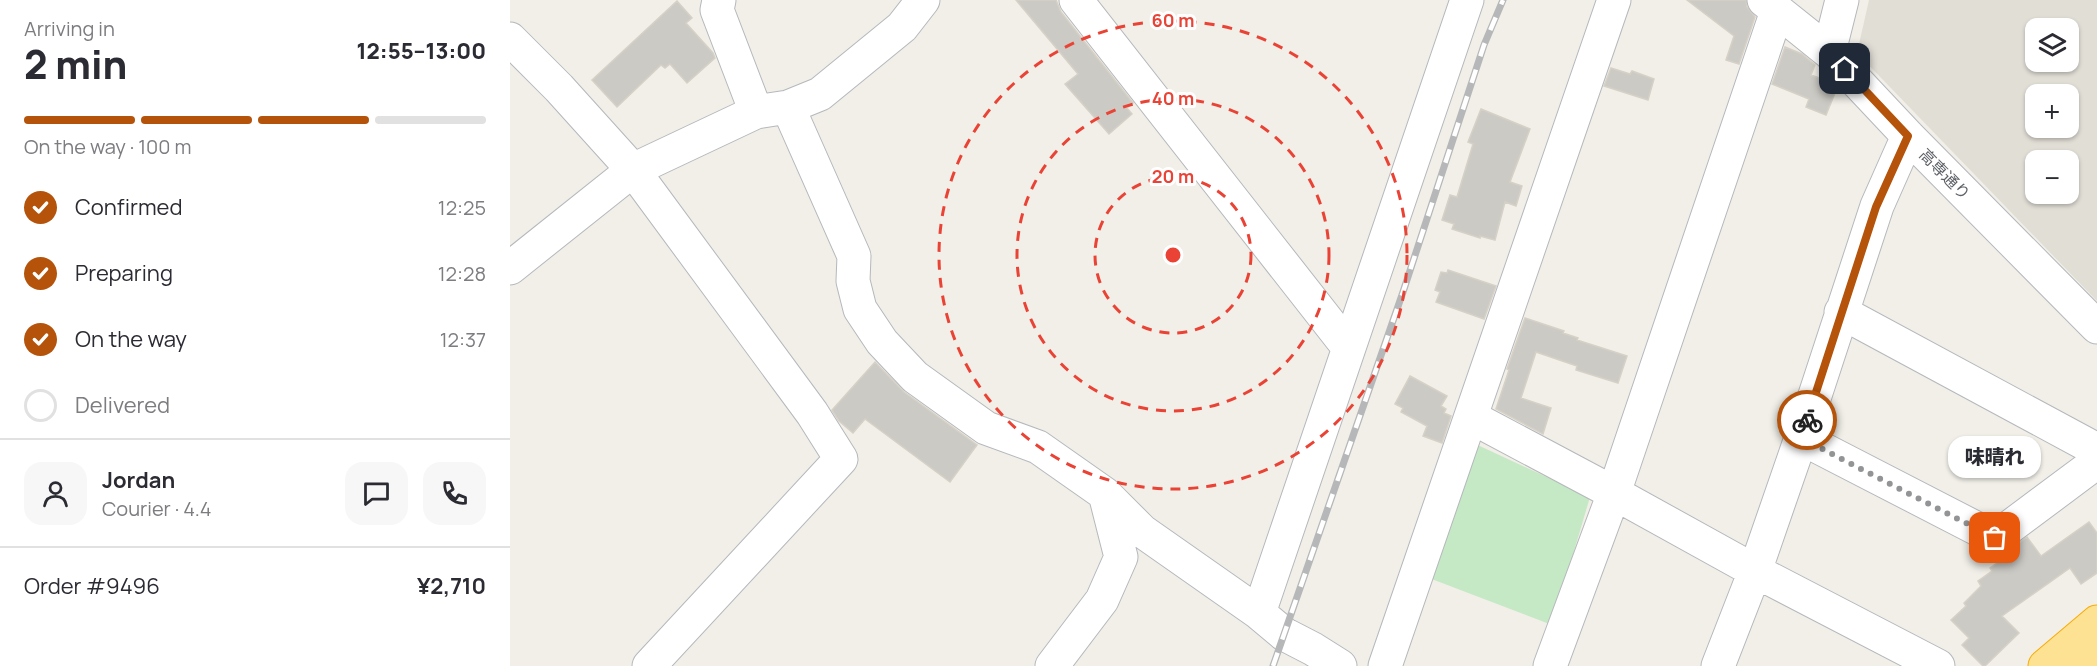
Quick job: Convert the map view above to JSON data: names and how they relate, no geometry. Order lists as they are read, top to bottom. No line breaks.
{"streets":{"street":["高専通り"]},"places":["味晴れ"],"page":{"heading":["2 min","Arriving in","12:55–13:00"],"panel":["Jordan","Courier · 4.4","Order #9496","¥2,710"],"map_buttons":["+","−"],"bar":"On the way · 100 m","list":[["Confirmed","12:25"],["Preparing","12:28"],["On the way","12:37"],"Delivered"],"bubble":"味晴れ"},"rings":["60 m","40 m","20 m"]}
